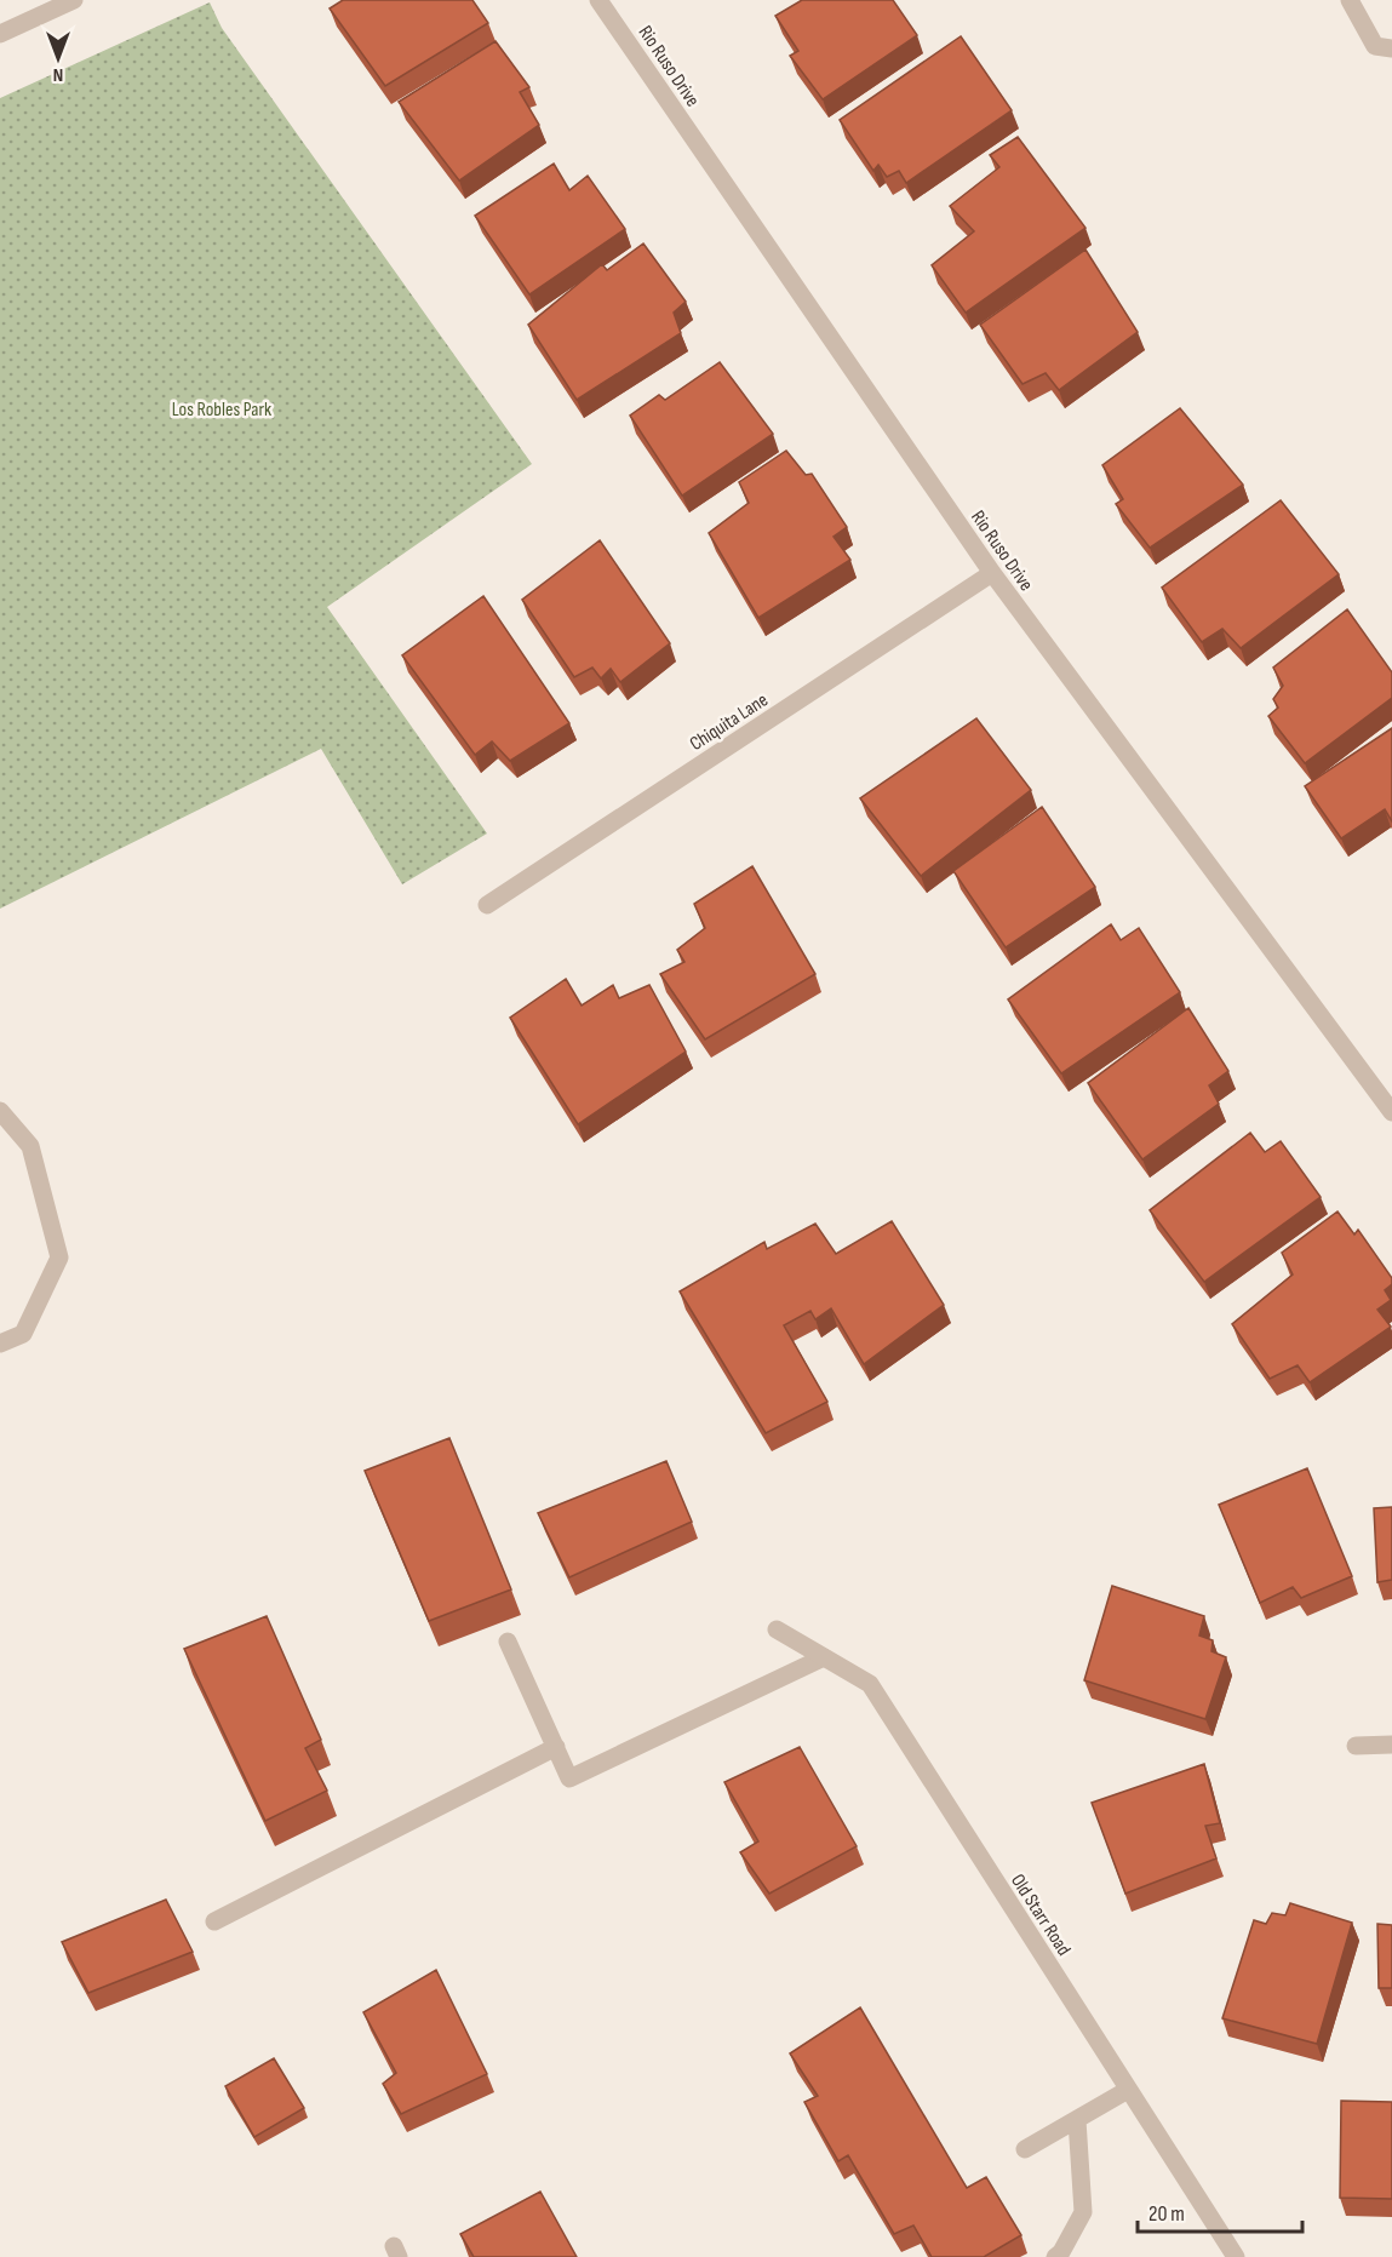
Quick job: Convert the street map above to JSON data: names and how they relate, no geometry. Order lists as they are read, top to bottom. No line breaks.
{"streets":{"street":["Rio Ruso Drive","Chiquita Lane","Old Starr Road"]},"crossings":[["Rio Ruso Drive","Chiquita Lane"]],"parks":["Los Robles Park"],"scale_bar":"20 m","north":"bottom"}
